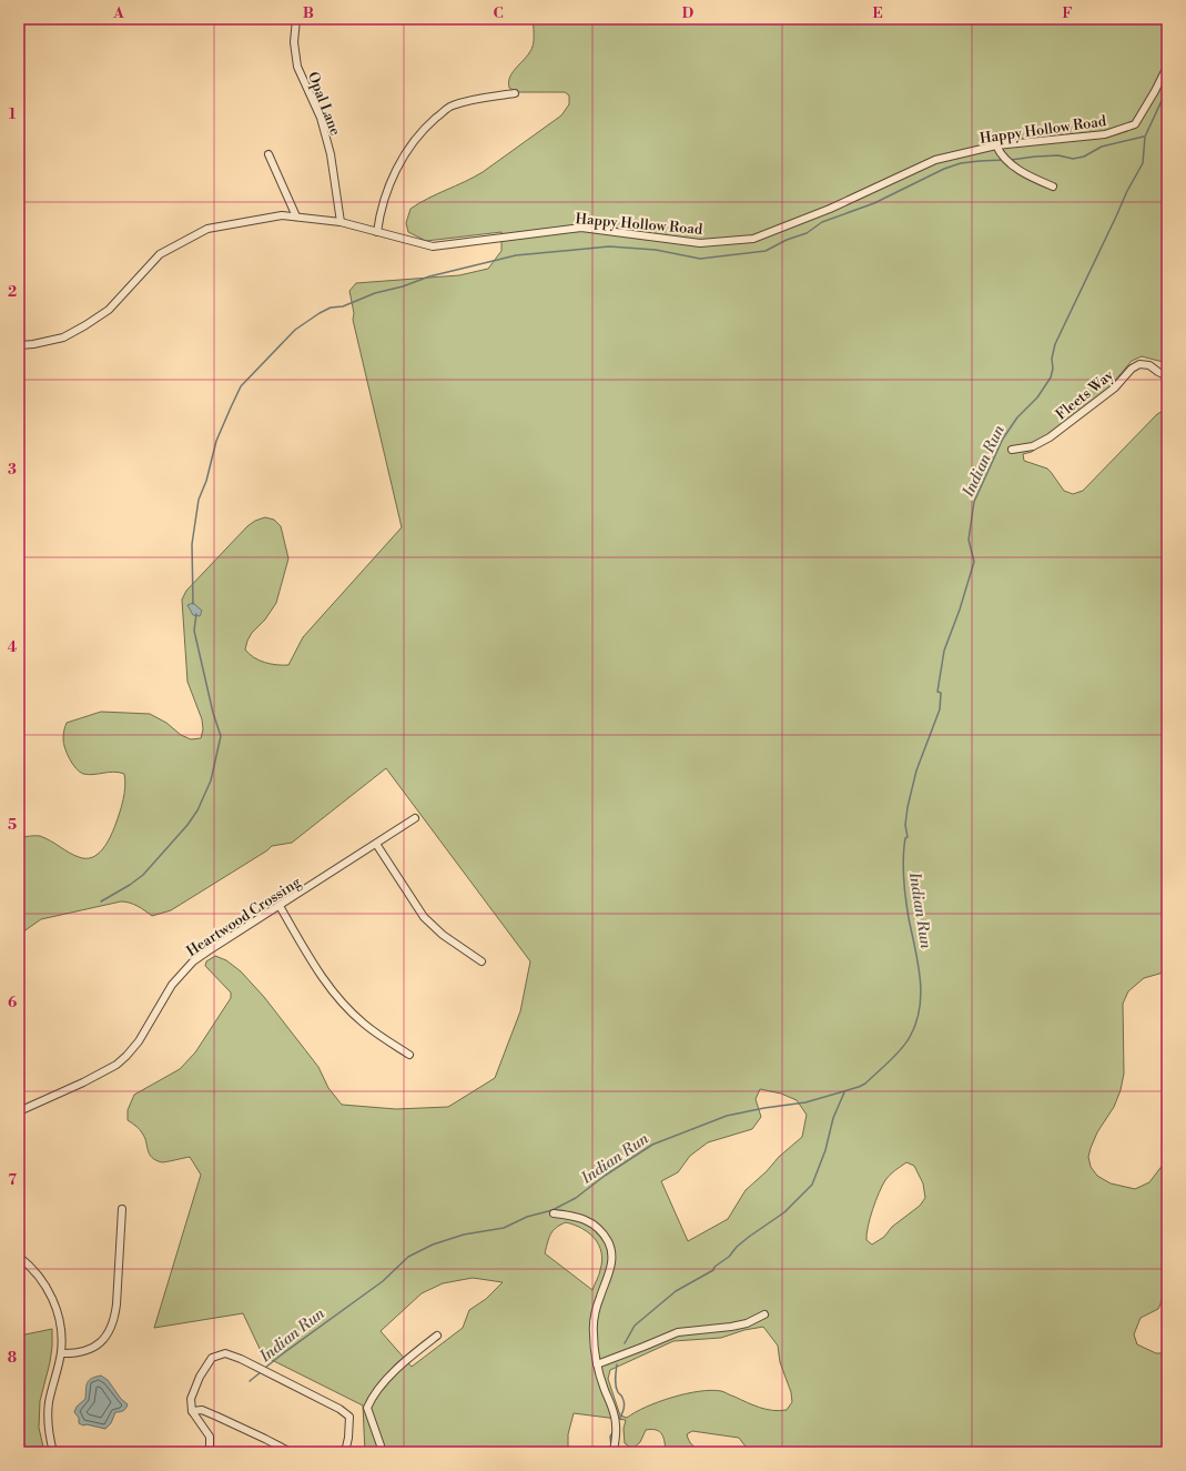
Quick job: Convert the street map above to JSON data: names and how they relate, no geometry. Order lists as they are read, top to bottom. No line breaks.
{"streets":{"street":["Opal Lane","Happy Hollow Road","Fleets Way","Heartwood Crossing"]},"crossings":[["Opal Lane","Happy Hollow Road"]],"water":["Indian Run"],"grid":{"columns":["A","B","C","D","E","F"],"rows":["1","2","3","4","5","6","7","8"]}}
